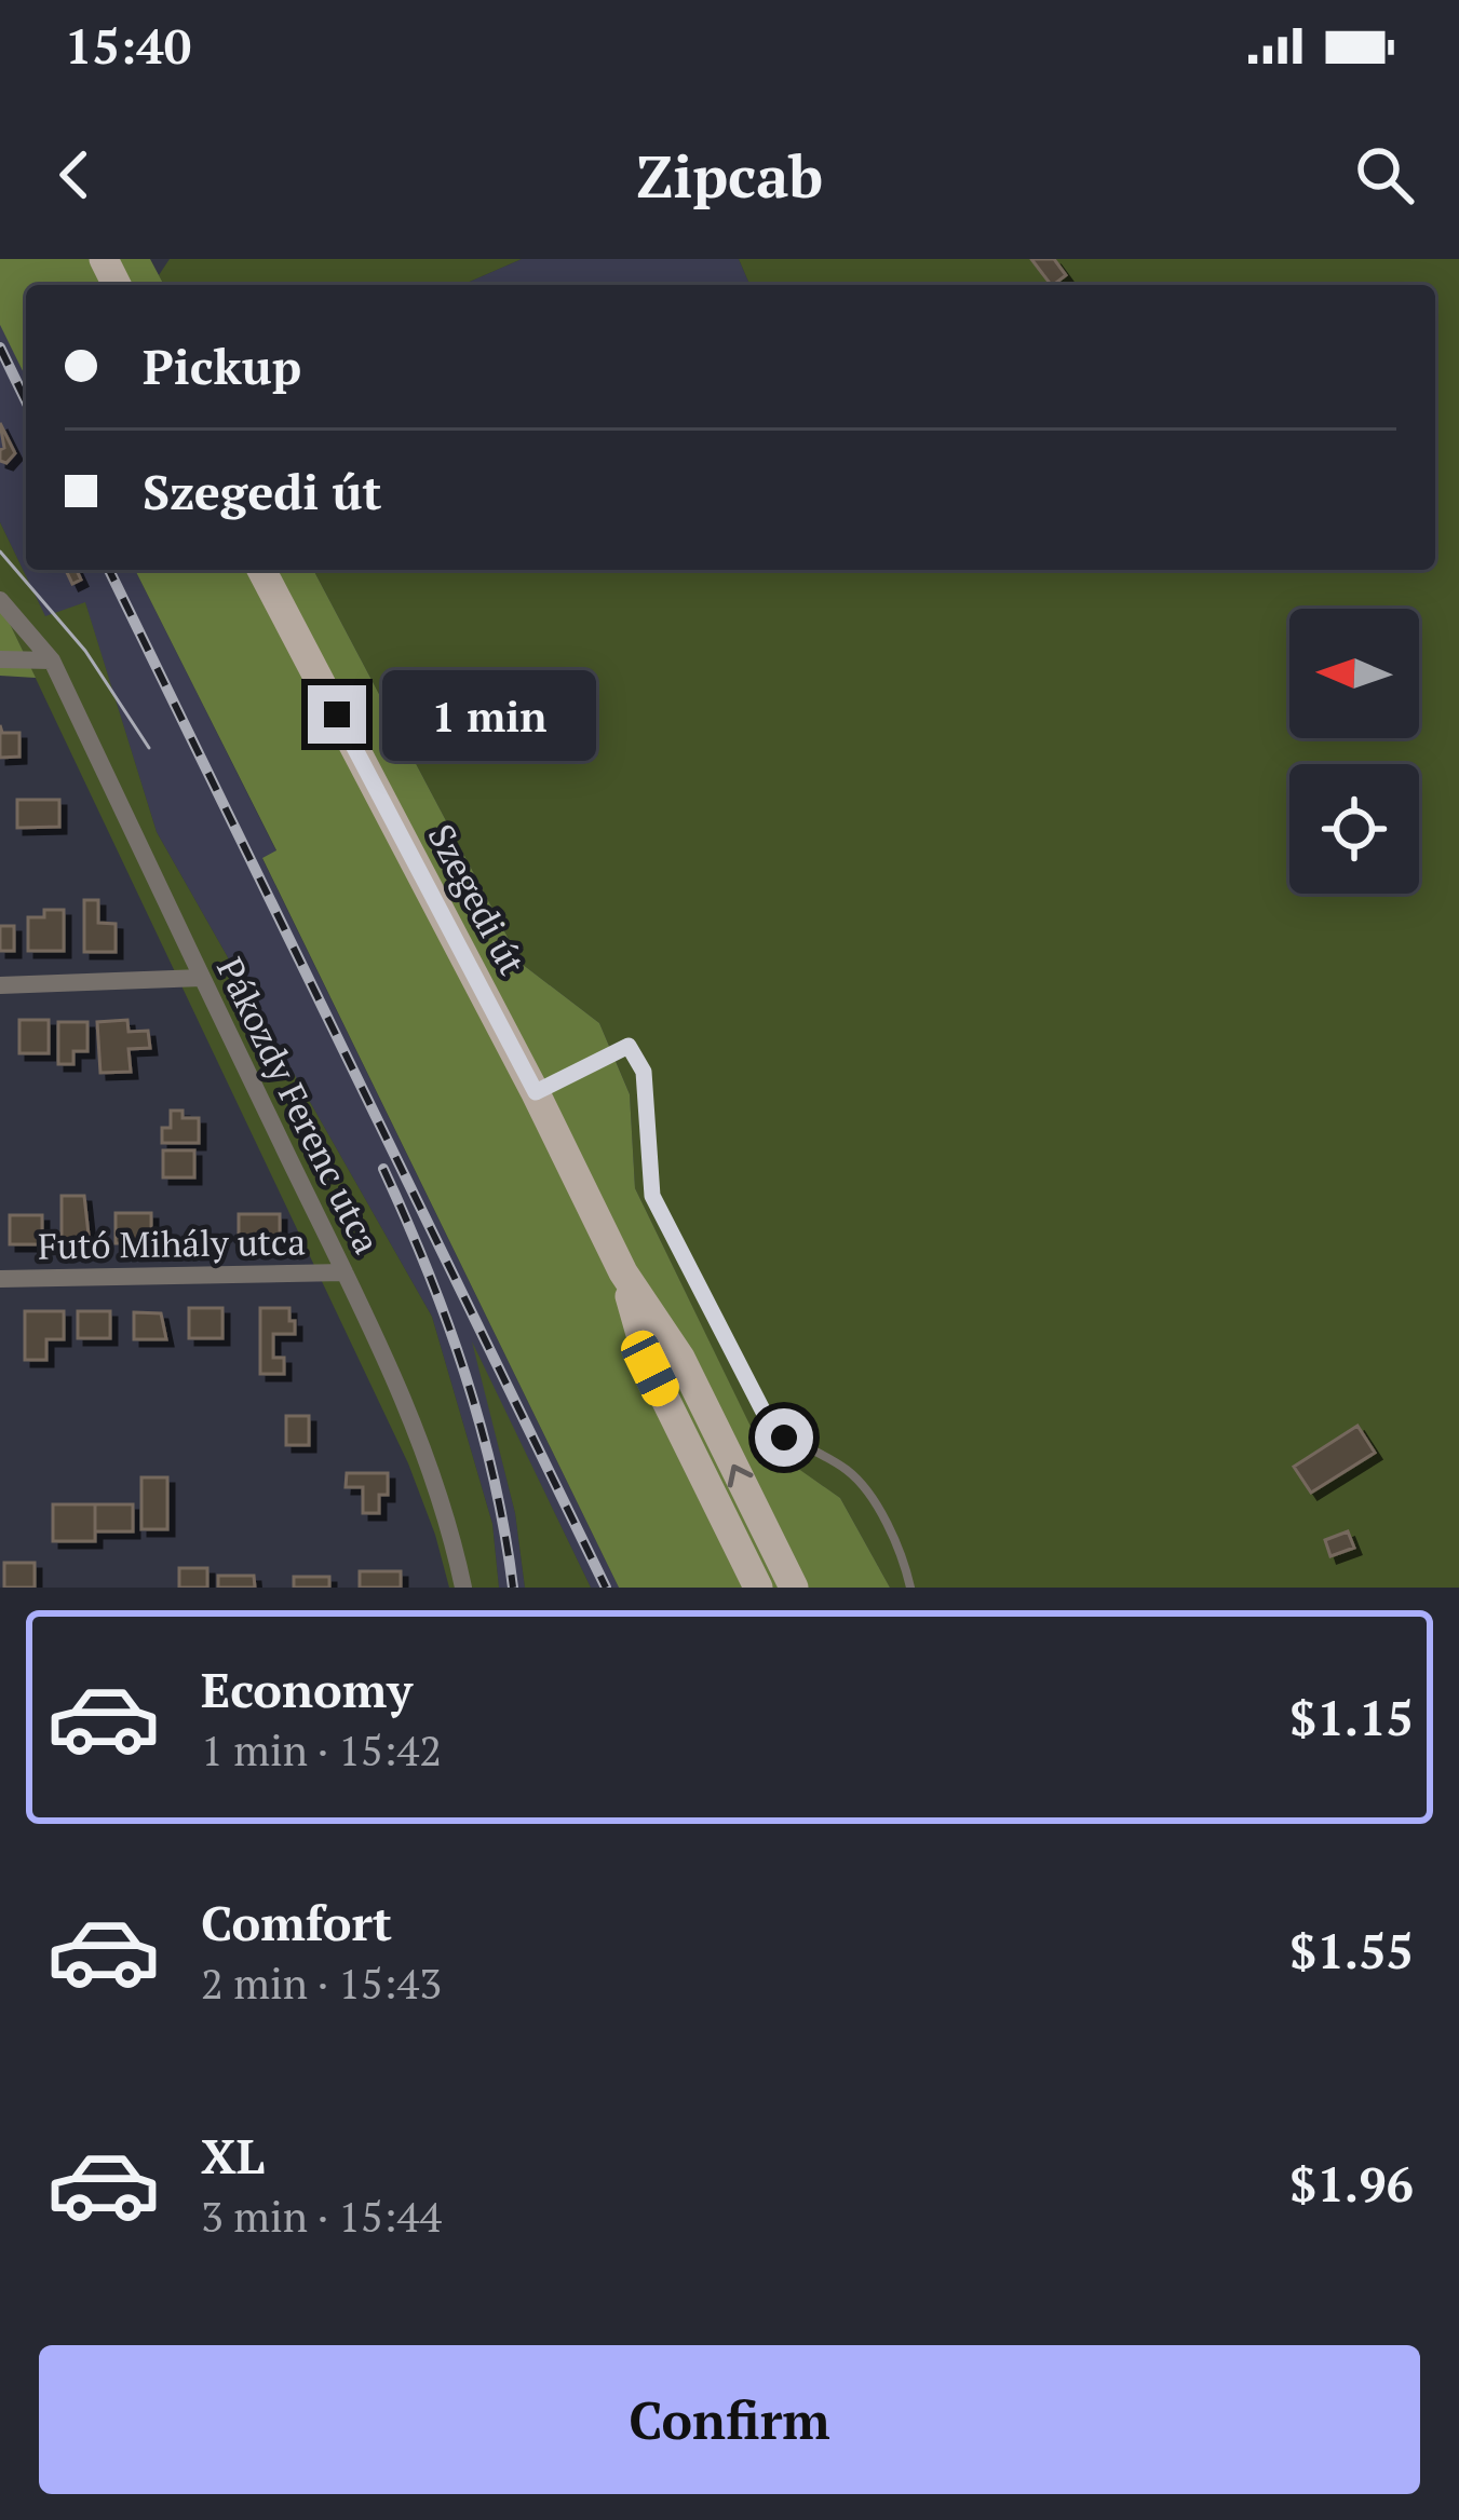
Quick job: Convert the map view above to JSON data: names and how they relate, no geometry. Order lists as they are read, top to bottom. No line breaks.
{"streets":{"main road":["Szegedi út"],"street":["Pákozdy Ferenc utca","Futó Mihály utca"]},"crossings":[["Pákozdy Ferenc utca","Futó Mihály utca"]],"north":"left","page":{"status":"15:40","header":"Zipcab","banner":["Pickup","Szegedi út"],"bubble":"1 min","list":[{"name":"Economy","note":"1 min · 15:42","value":"$1.15"},{"name":"Comfort","note":"2 min · 15:43","value":"$1.55"},{"name":"XL","note":"3 min · 15:44","value":"$1.96"}],"buttons":"Confirm"}}
